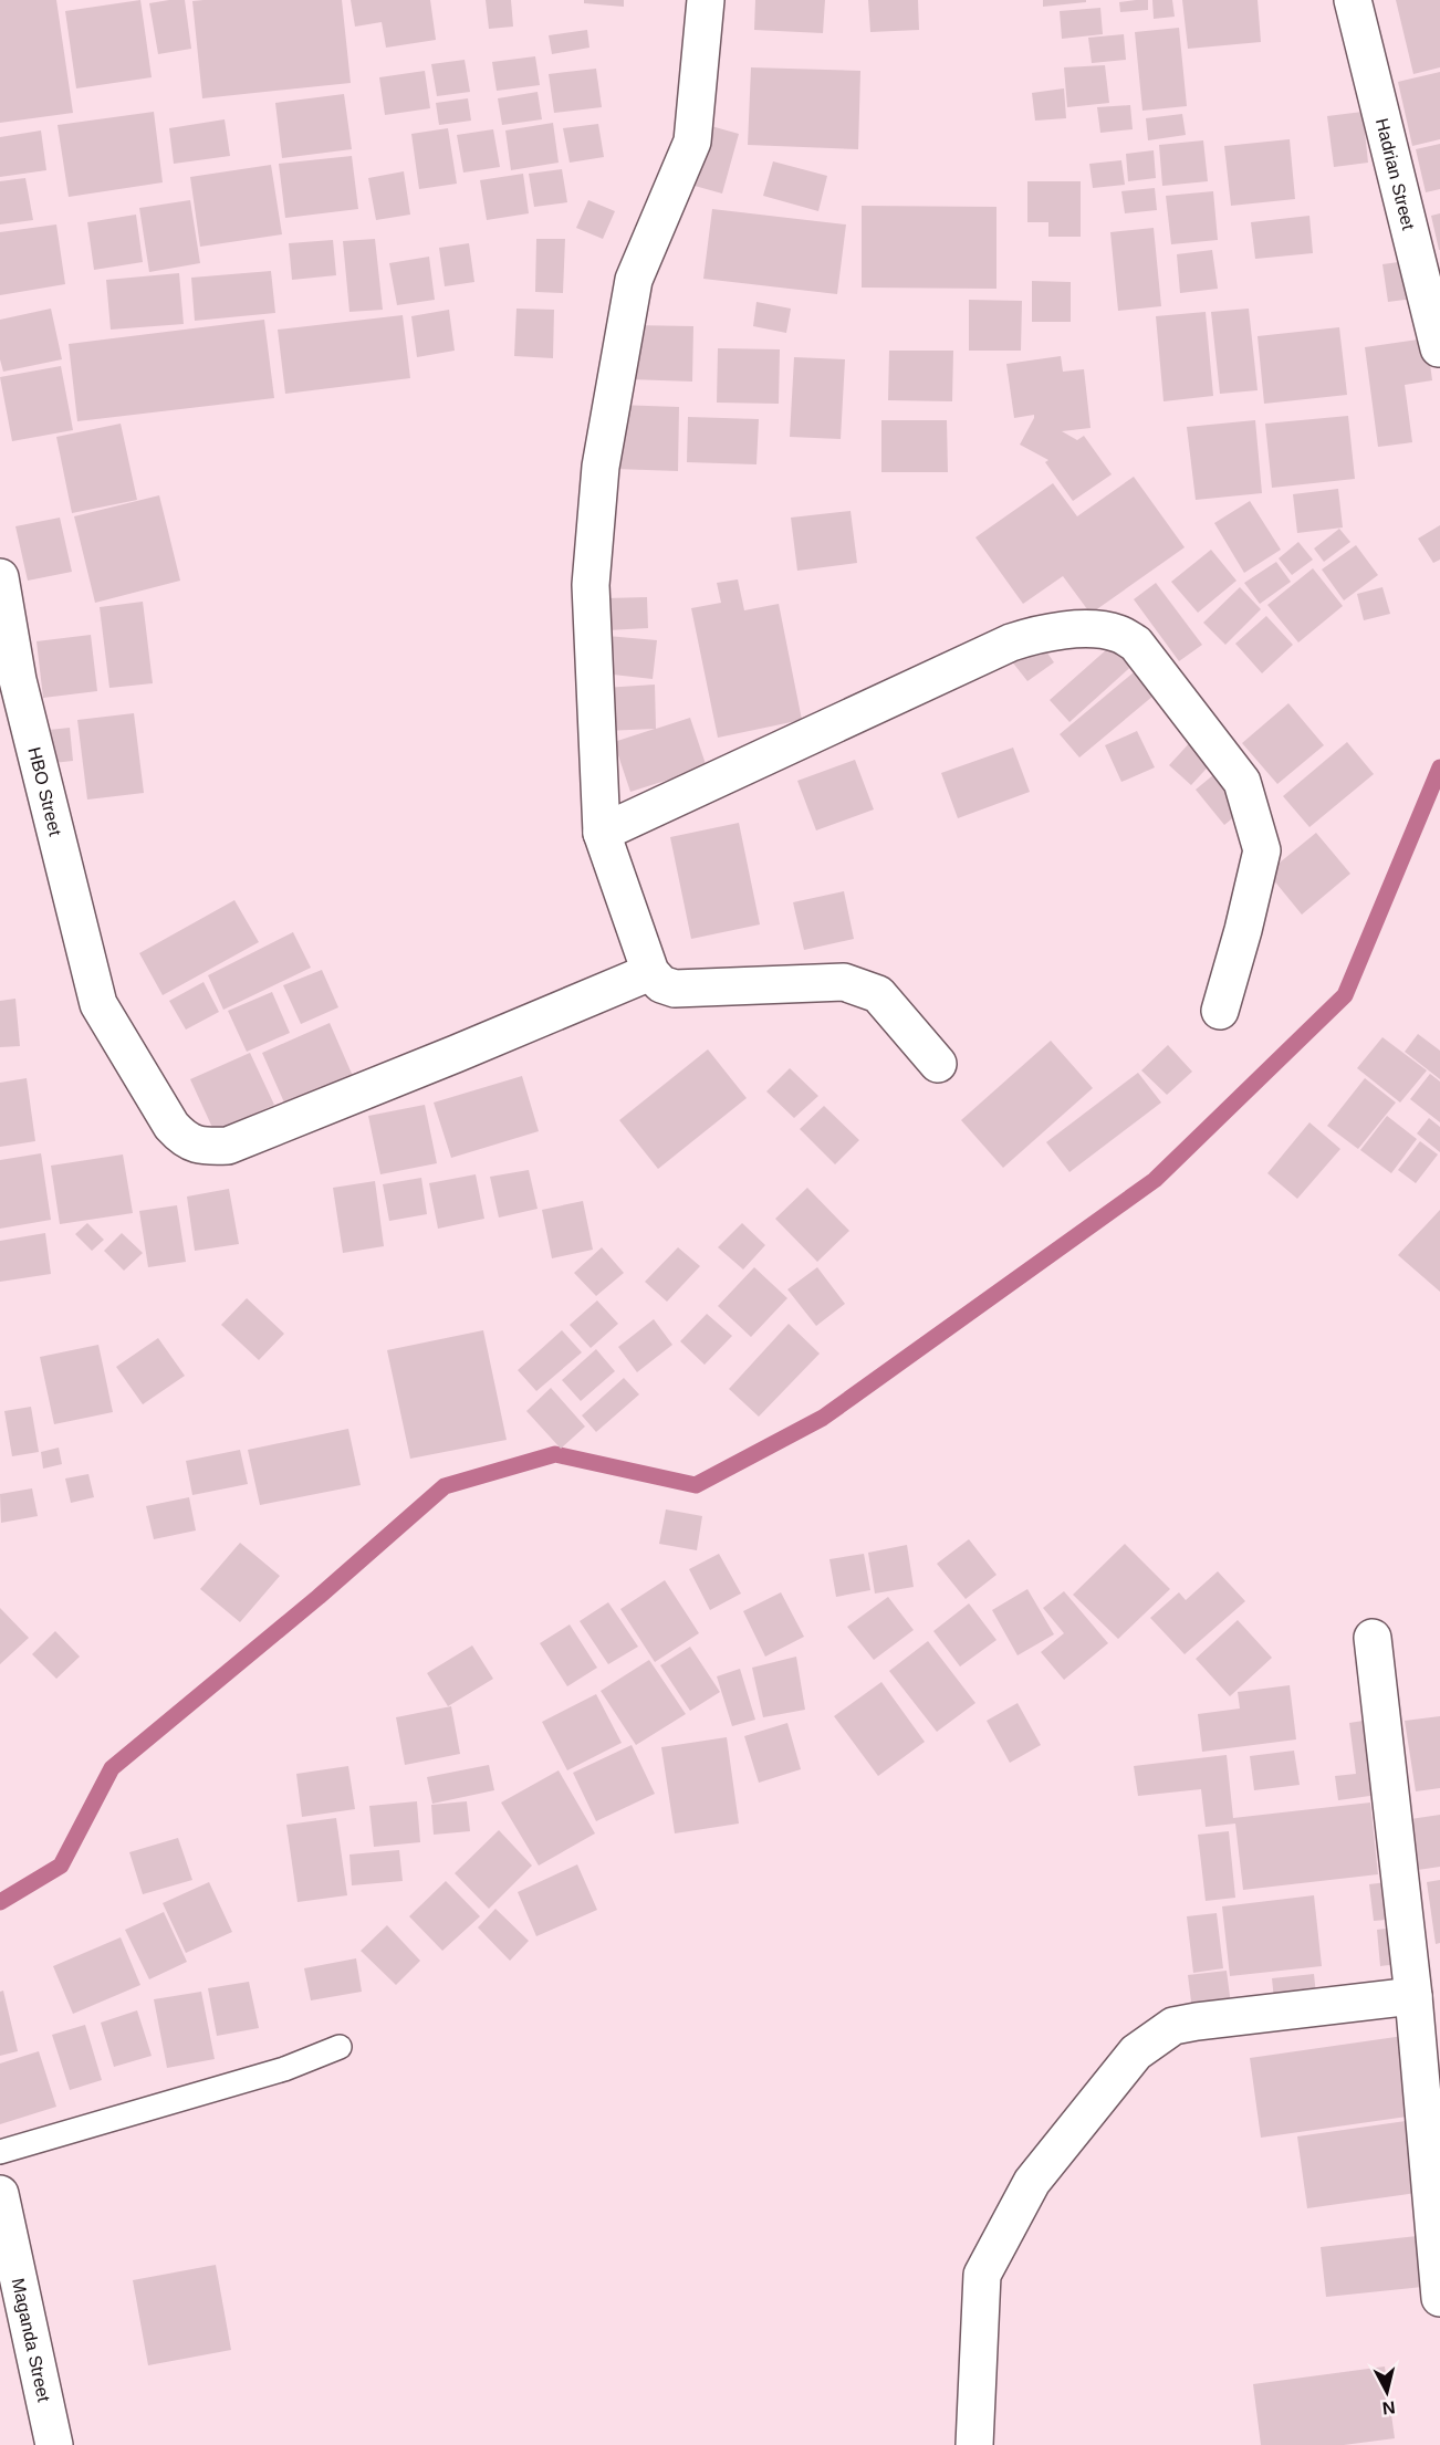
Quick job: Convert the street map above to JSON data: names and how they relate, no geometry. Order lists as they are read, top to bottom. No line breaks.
{"streets":{"street":["Hadrian Street","HBO Street","Maganda Street"]},"north":"bottom"}
